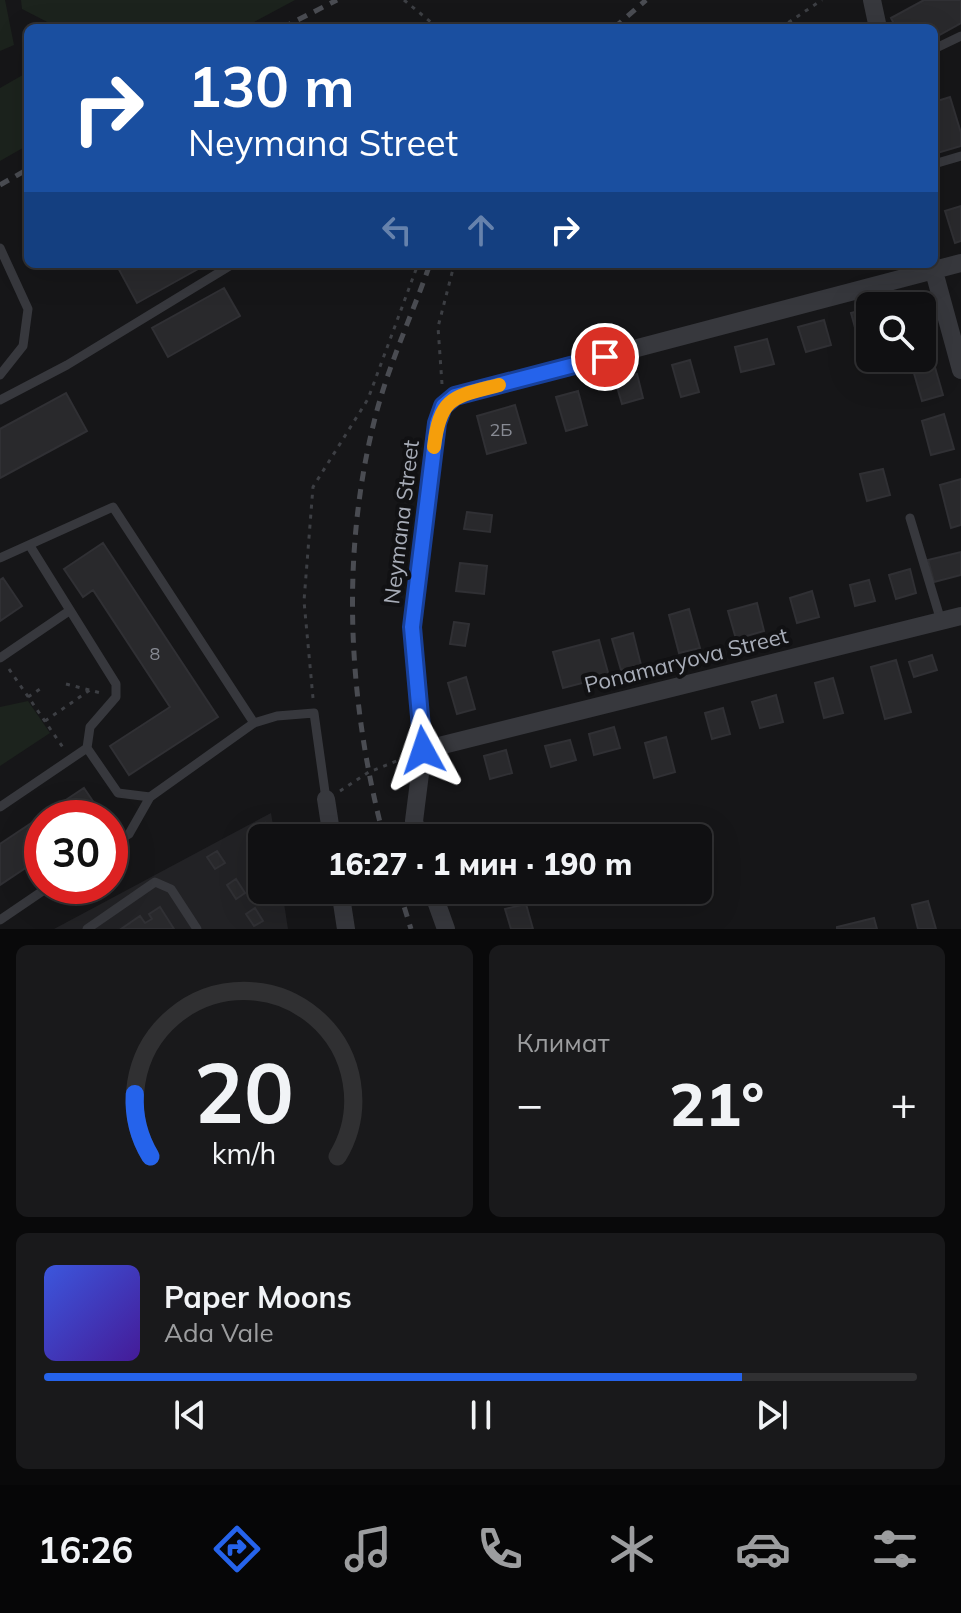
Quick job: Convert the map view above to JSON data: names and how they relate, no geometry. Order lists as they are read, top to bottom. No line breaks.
{"streets":{"street":["Neymana Street","Ponamaryova Street"]},"crossings":[["Neymana Street","Ponamaryova Street"]],"house_numbers":["2Б","8"],"page":{"turn":["130 m","Neymana Street"],"limit":"30","trip":"16:27 · 1 мин · 190 m","tile":"Климат","heat":["−","21°","+"],"song":["Paper Moons","Ada Vale"],"tabs":"16:26","gauge":["20","km/h"]}}
